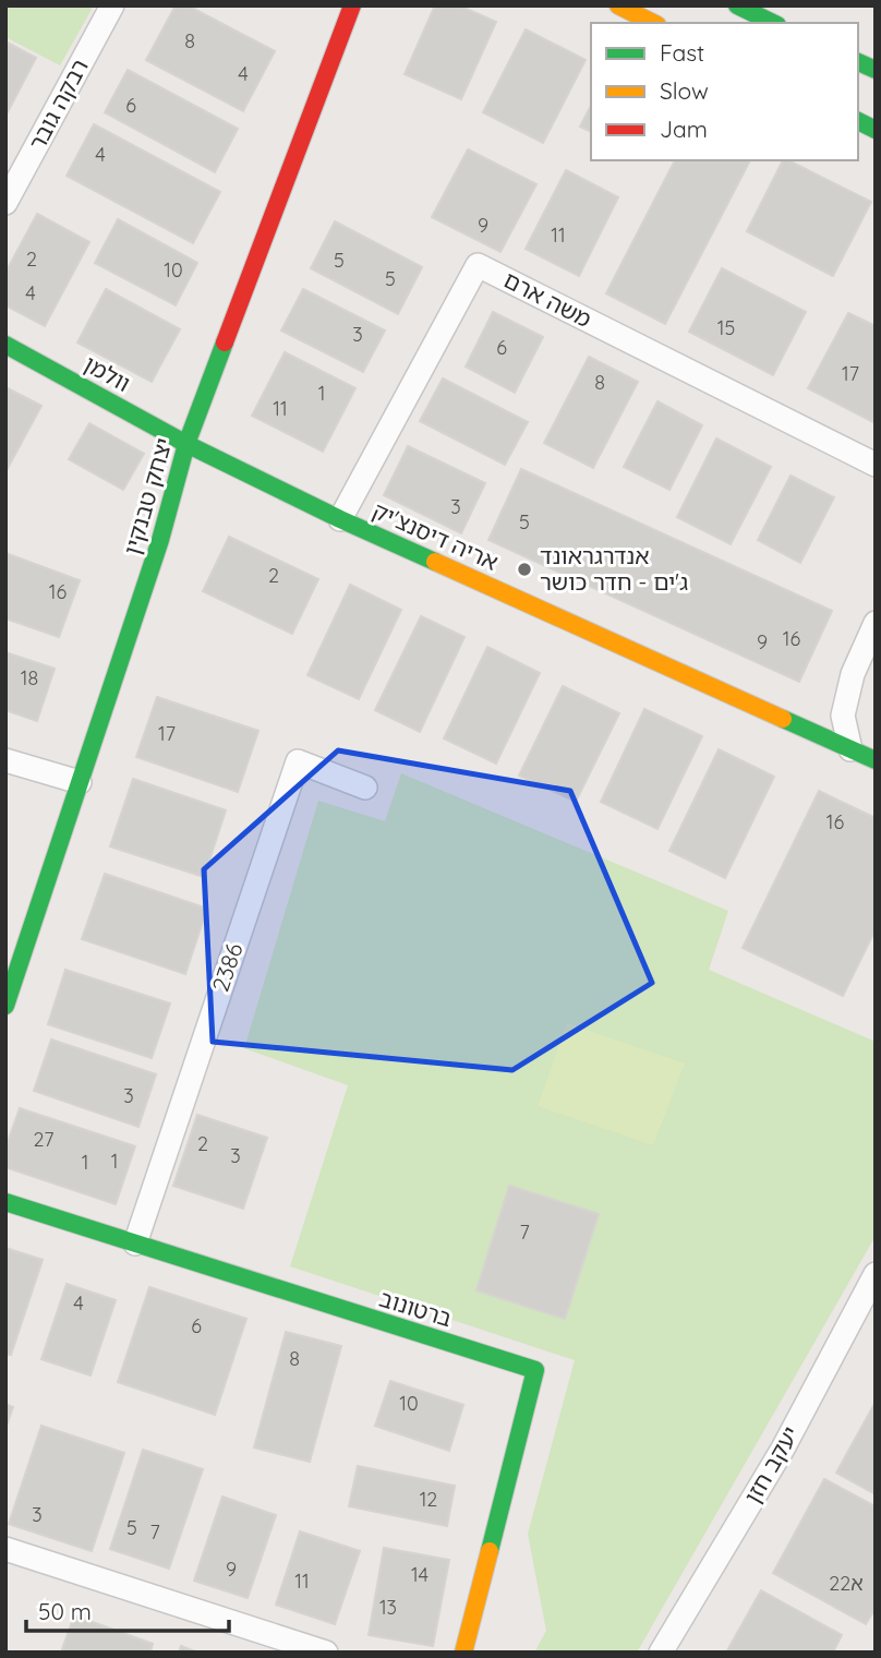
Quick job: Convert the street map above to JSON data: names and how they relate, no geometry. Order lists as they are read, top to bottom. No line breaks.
{"streets":{"street":["רבקה גובר","משה ארם","וולמן","יצחק טבנקין","אריה דיסנצ'יק","2386","ברטונוב","יעקב חזן"]},"crossings":[["משה ארם","אריה דיסנצ'יק"],["וולמן","יצחק טבנקין"],["וולמן","אריה דיסנצ'יק"],["יצחק טבנקין","אריה דיסנצ'יק"],["2386","ברטונוב"]],"places":["אנדרגראונד ג'ים - חדר כושר"],"house_numbers":["8","4","6","4","9","11","2","5","10","5","4","15","3","6","17","8","1","11","3","5","2","16","16","9","18","17","16","3","27","2","3","1","1","7","4","6","8","10","12","3","5","7","9","14","11","22א","13"],"legend":["Fast","Slow","Jam"],"scale_bar":"50 m"}
